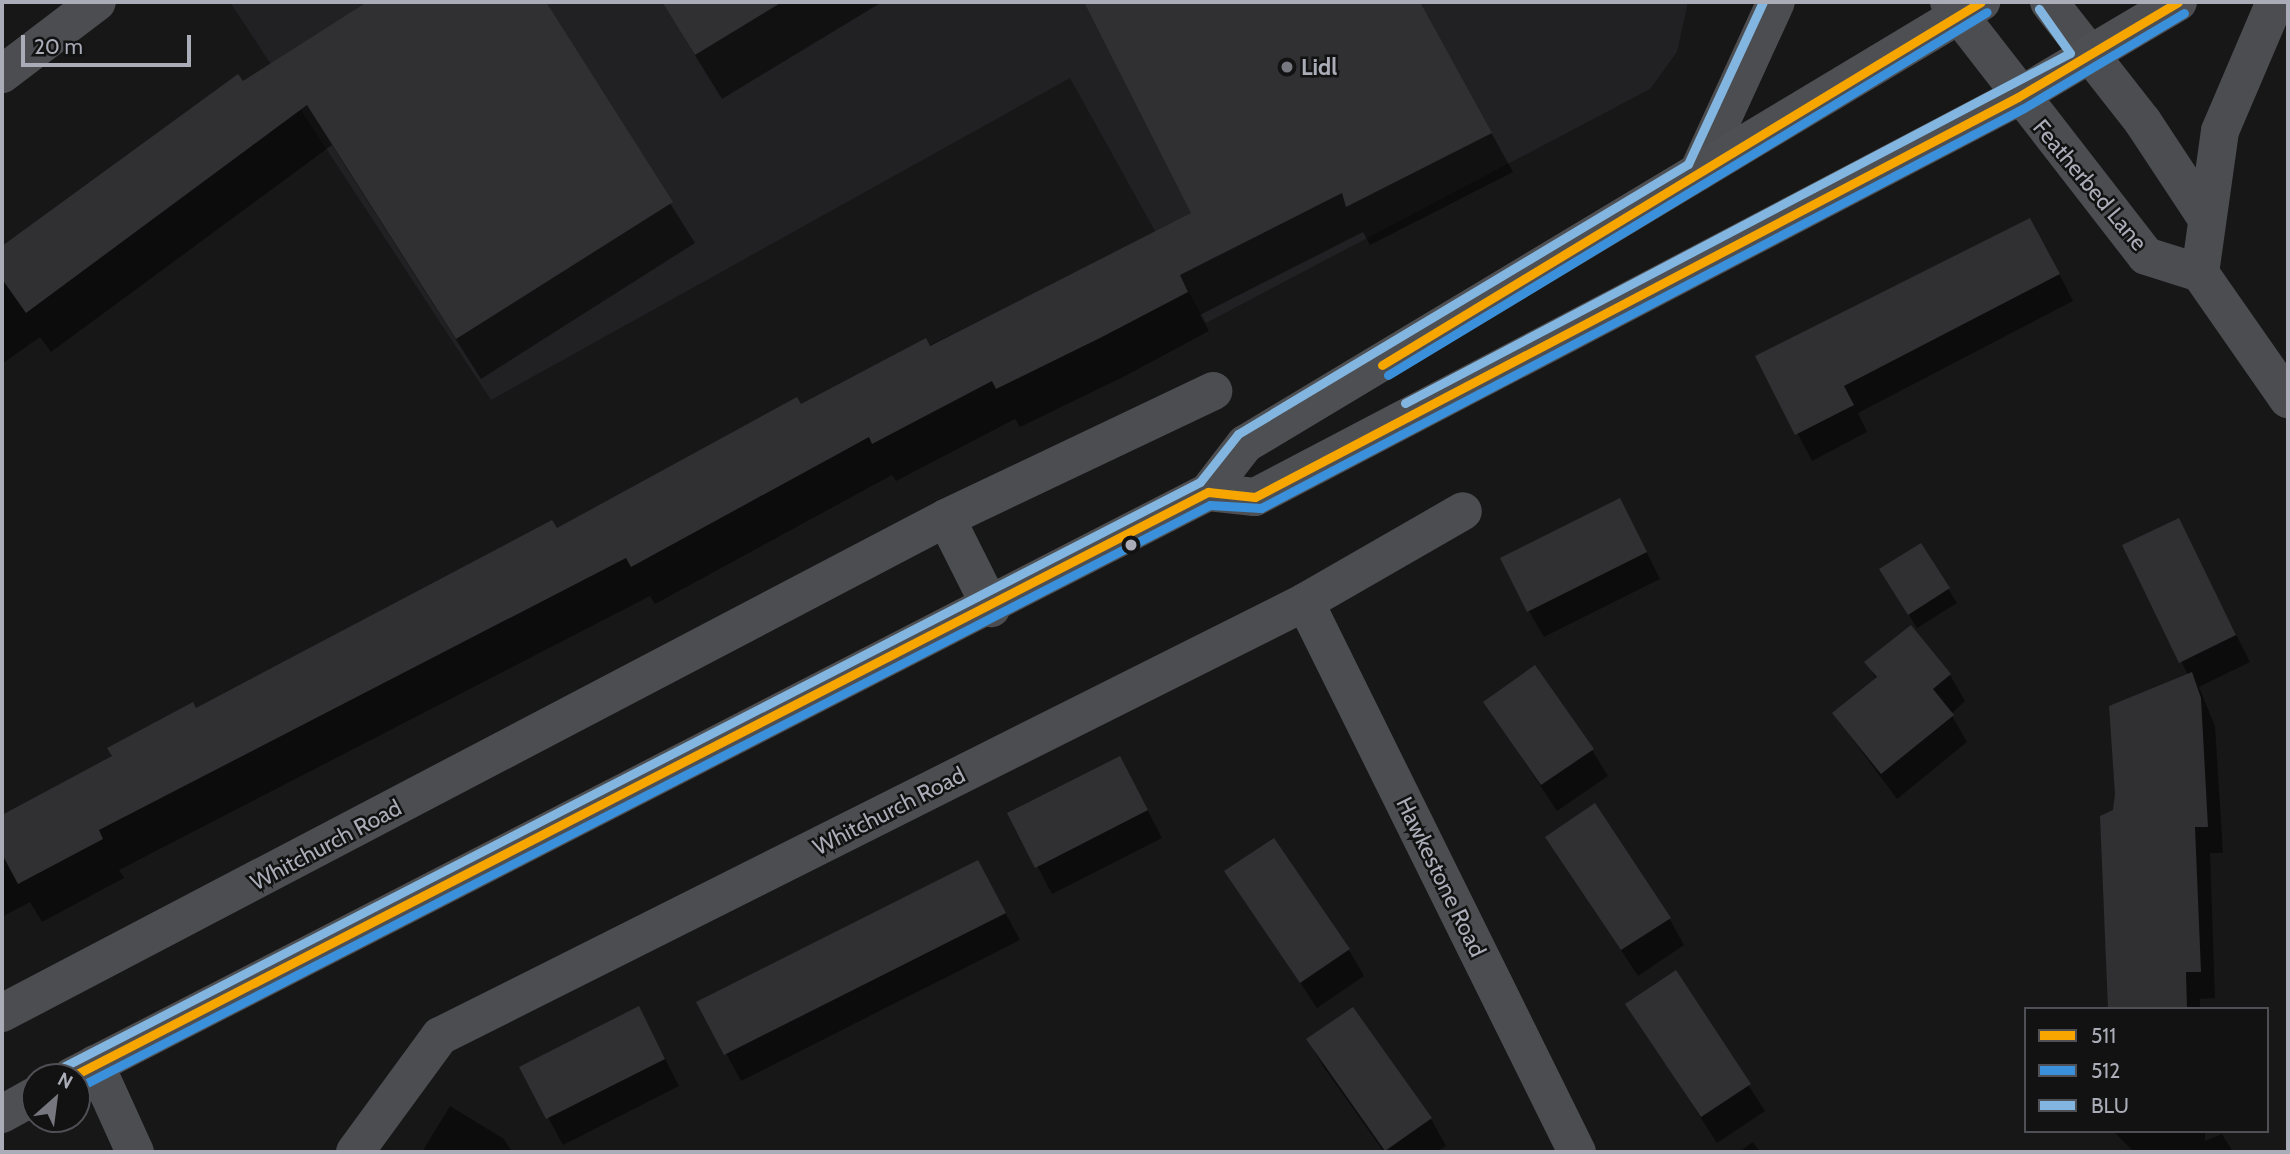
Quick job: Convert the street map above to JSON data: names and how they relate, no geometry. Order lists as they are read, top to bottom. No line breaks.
{"streets":{"street":["Featherbed Lane","Whitchurch Road","Hawkestone Road"]},"crossings":[["Whitchurch Road","Hawkestone Road"]],"places":["Lidl"],"lines":["transit line 511","transit line BLU","transit line 512"],"legend":["511","512","BLU"],"scale_bar":"20 m","north":"top right"}
